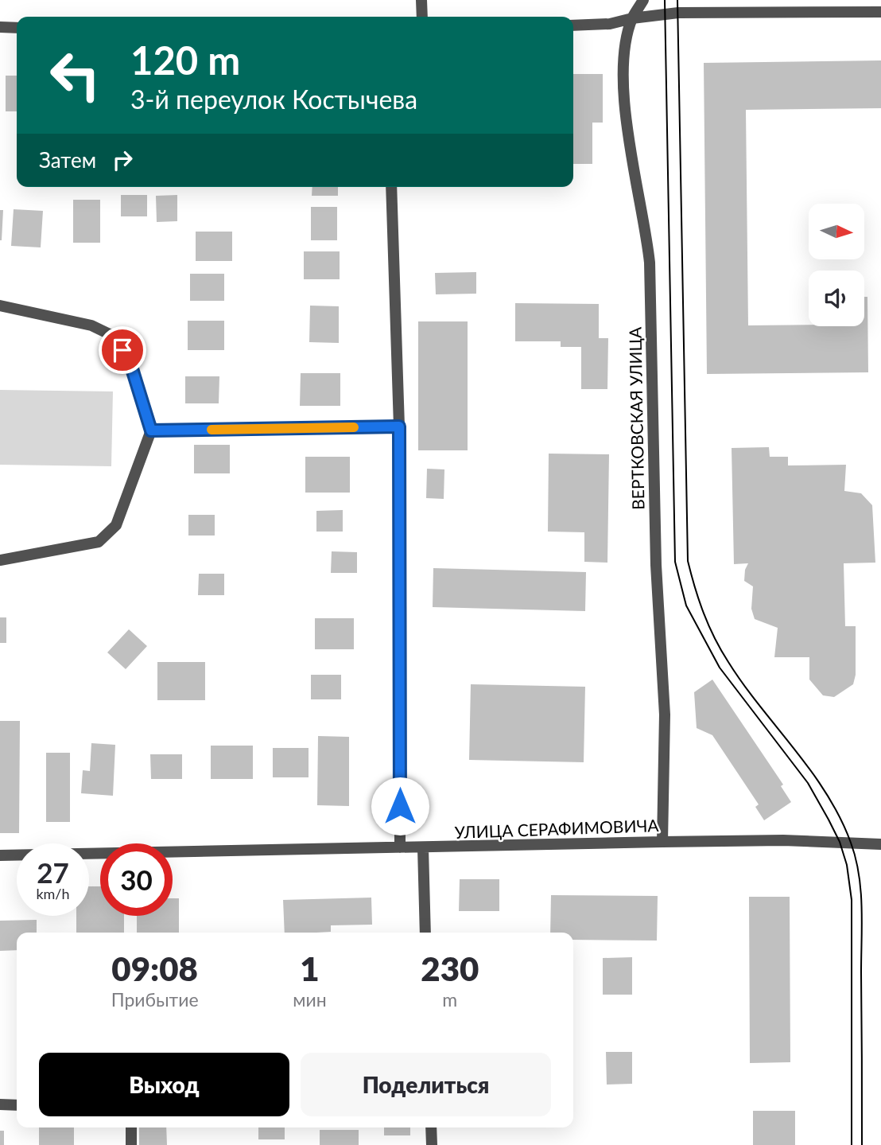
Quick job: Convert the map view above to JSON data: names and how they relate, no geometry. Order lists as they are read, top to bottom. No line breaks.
{"streets":{"street":["ВЕРТКОВСКАЯ УЛИЦА","УЛИЦА СЕРАФИМОВИЧА"]},"crossings":[["ВЕРТКОВСКАЯ УЛИЦА","УЛИЦА СЕРАФИМОВИЧА"]],"north":"right","page":{"turn":["120 m","3-й переулок Костычева"],"then":"Затем","speed":"27 km/h","limit":"30","eta":["09:08","Прибытие","1","мин","230","m"],"buttons":["Выход","Поделиться"]}}
